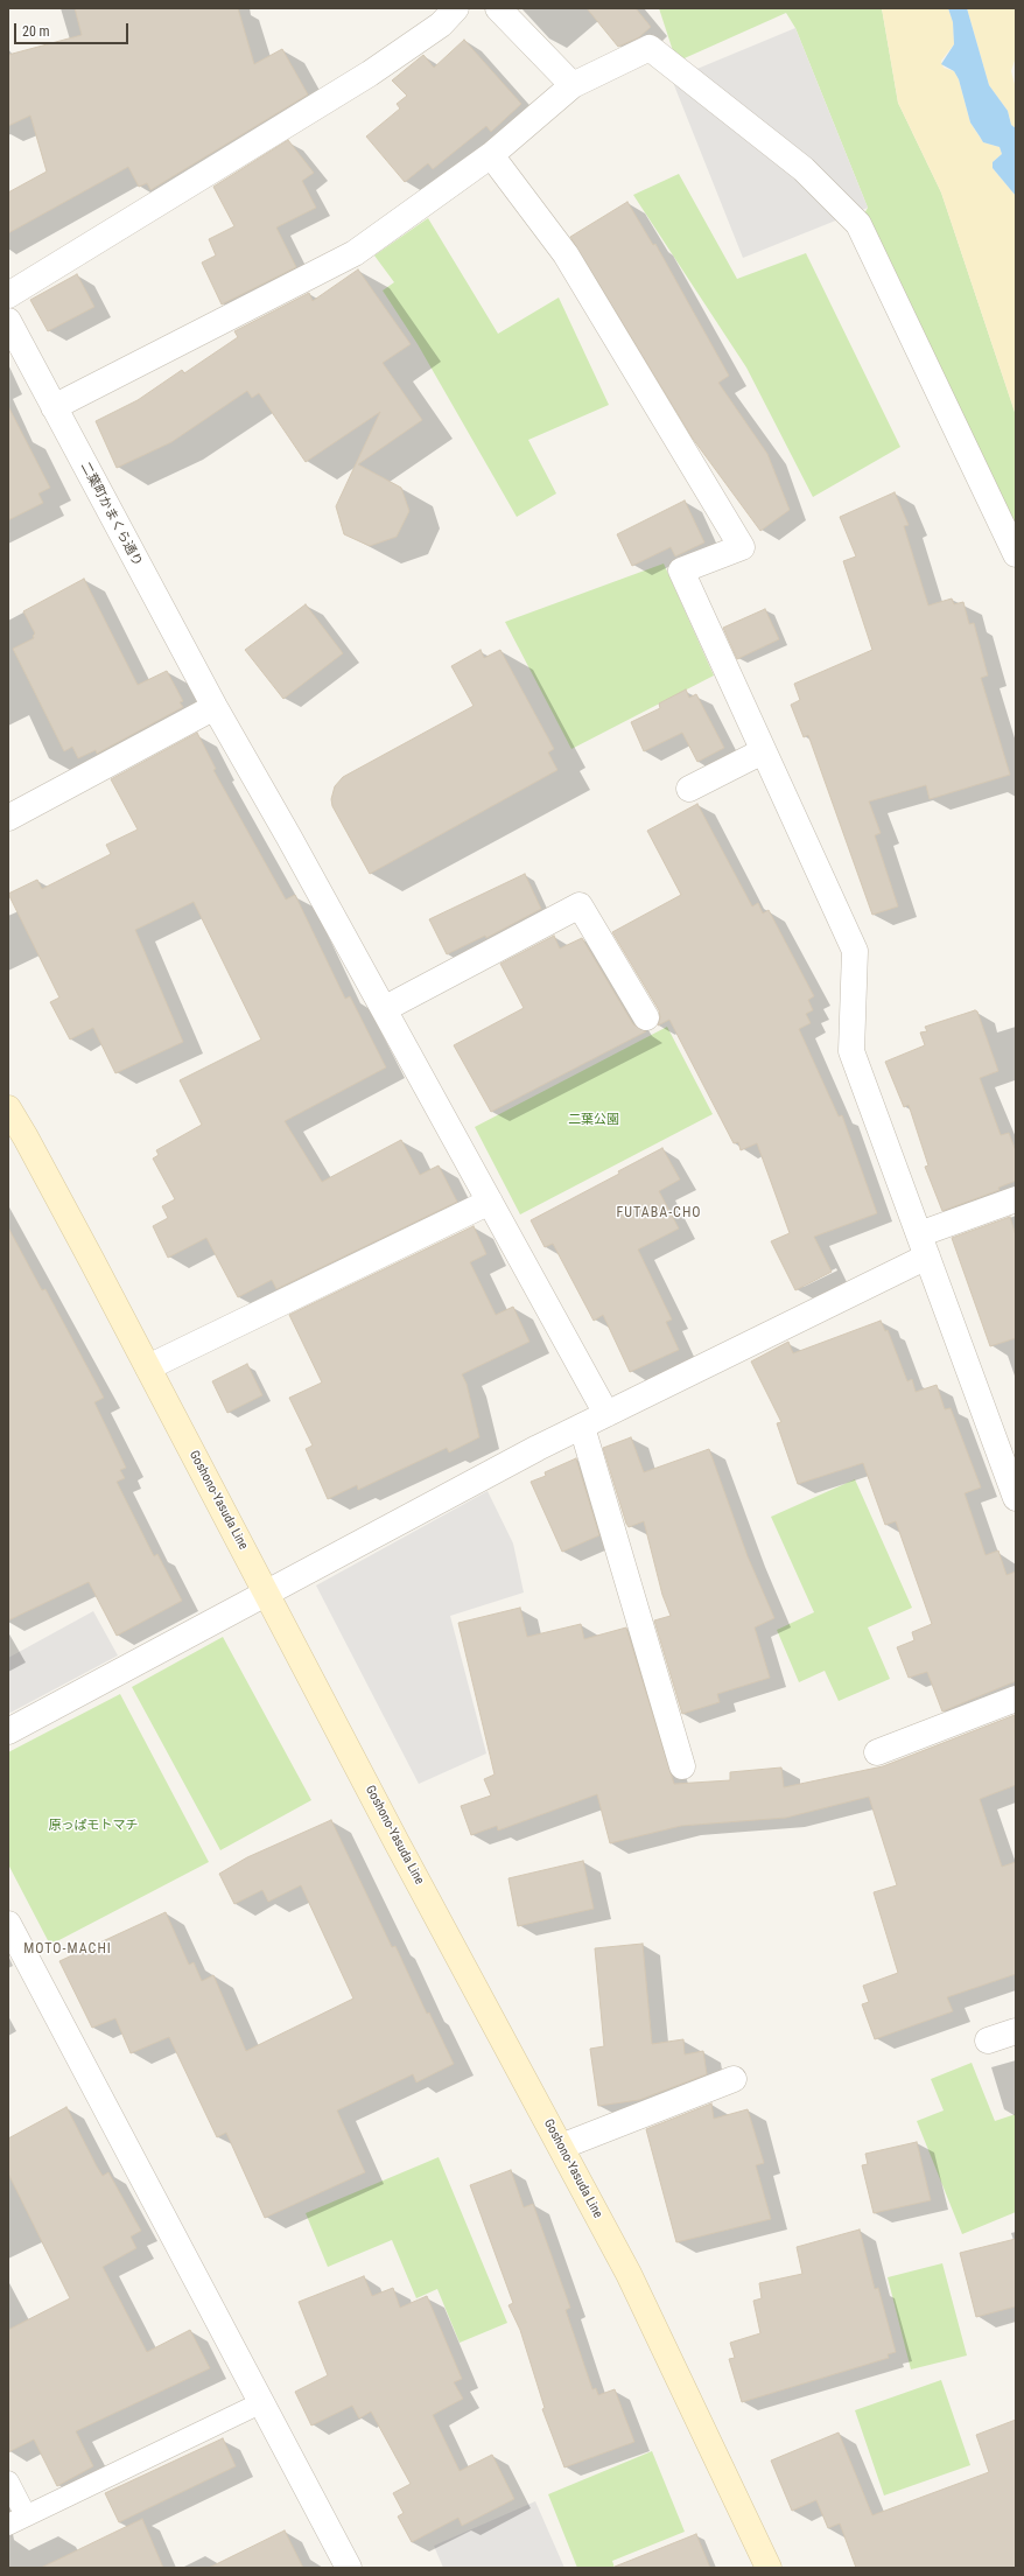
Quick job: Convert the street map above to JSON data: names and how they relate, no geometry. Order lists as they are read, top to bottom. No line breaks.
{"streets":{"main road":["Goshono-Yasuda Line"],"street":["二葉町かまくら通り"]},"districts":["FUTABA-CHO","MOTO-MACHI"],"parks":["二葉公園","原っぱモトマチ"],"scale_bar":"20 m"}
